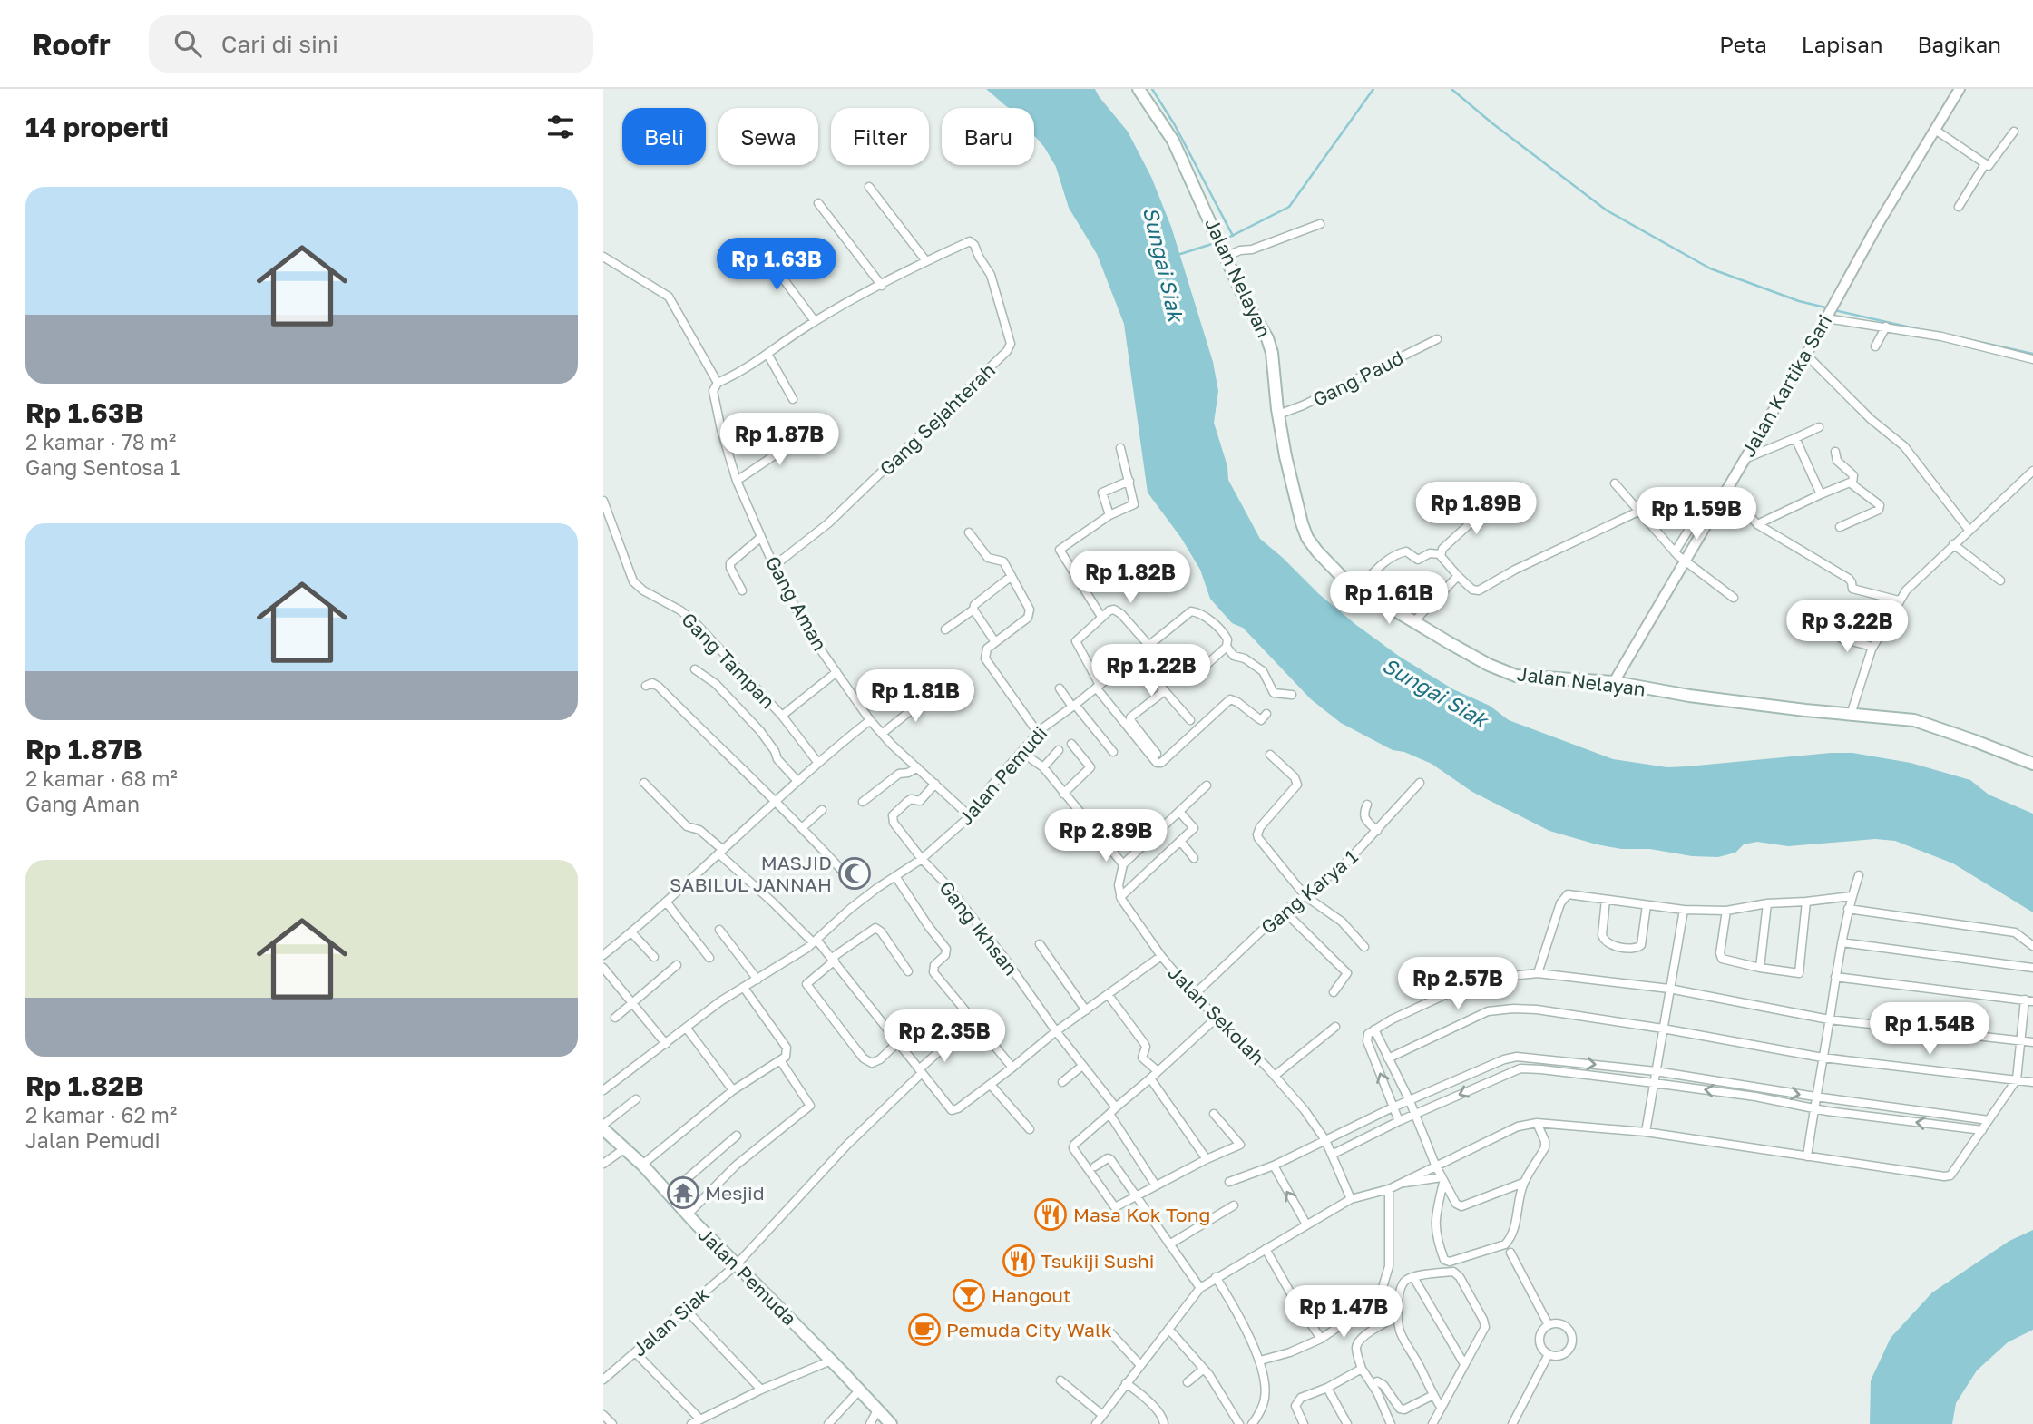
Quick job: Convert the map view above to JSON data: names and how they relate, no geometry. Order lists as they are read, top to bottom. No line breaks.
{"streets":{"main road":["Jalan Nelayan","Jalan Pemuda"],"street":["Gang Paud","Jalan Kartika Sari","Gang Sejahterah","Gang Aman","Gang Tampan","Jalan Pemudi","Gang Karya 1","Gang Ikhsan","Jalan Sekolah","Jalan Siak"]},"crossings":[["Jalan Nelayan","Gang Paud"],["Jalan Nelayan","Jalan Kartika Sari"],["Gang Sejahterah","Gang Aman"],["Gang Aman","Jalan Pemudi"],["Gang Aman","Gang Ikhsan"],["Jalan Pemudi","Gang Ikhsan"],["Gang Karya 1","Jalan Sekolah"],["Gang Ikhsan","Jalan Sekolah"],["Jalan Pemuda","Jalan Siak"]],"water":["Sungai Siak"],"places":{"mosque":["MASJID SABILUL JANNAH"],"temple":["Mesjid"],"restaurant":["Masa Kok Tong","Tsukiji Sushi"],"bar":["Hangout"],"cafe":["Pemuda City Walk"]},"page":{"header":"Roofr","search":"Cari di sini","nav":["Peta","Lapisan","Bagikan"],"heading":"14 properti","chip":["Beli","Sewa","Filter","Baru"],"list":[{"name":"Rp 1.63B","note":"2 kamar · 78 m² · Gang Sentosa 1"},{"name":"Rp 1.87B","note":"2 kamar · 68 m² · Gang Aman"},{"name":"Rp 1.82B","note":"2 kamar · 62 m² · Jalan Pemudi"}],"price":["Rp 1.63B","Rp 1.87B","Rp 1.89B","Rp 1.59B","Rp 1.82B","Rp 1.61B","Rp 3.22B","Rp 1.22B","Rp 1.81B","Rp 2.89B","Rp 2.57B","Rp 1.54B","Rp 2.35B","Rp 1.47B"]}}
